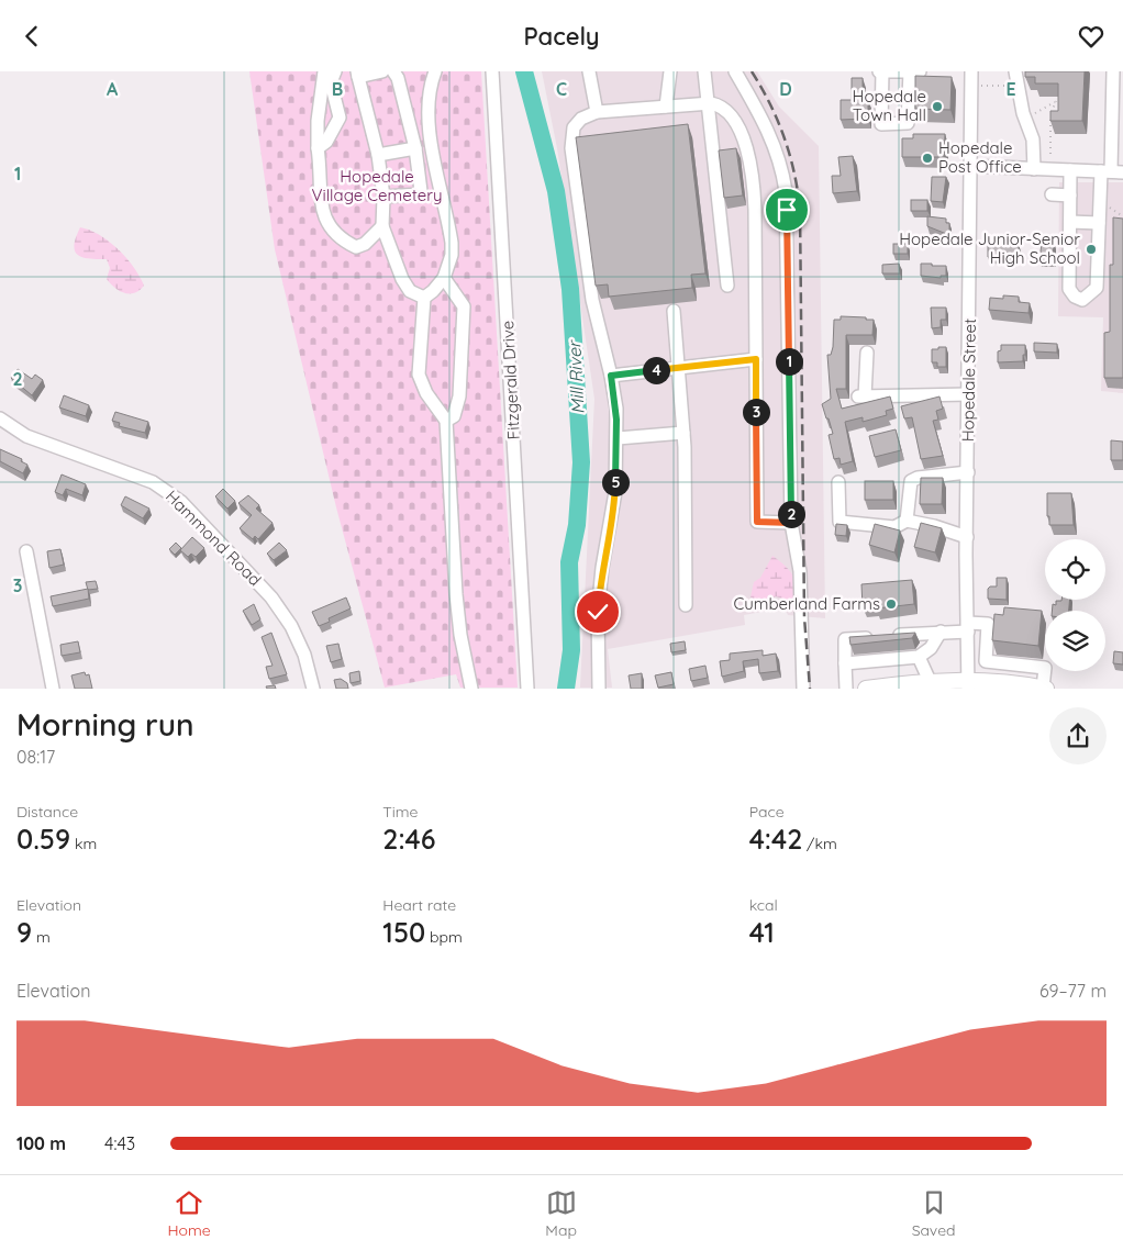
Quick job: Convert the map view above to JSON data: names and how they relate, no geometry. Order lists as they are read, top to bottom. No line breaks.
{"streets":{"street":["Fitzgerald Drive","Hopedale Street","Hammond Road"]},"water":["Mill River"],"parks":["Hopedale Village Cemetery"],"places":["Hopedale Town Hall","Hopedale Post Office","Hopedale Junior-Senior High School","Cumberland Farms"],"page":{"header":"Pacely","pins":["1","4","3","5","2"],"heading":["Morning run","08:17"],"stats":[["Distance","0.59 km"],["Time","2:46"],["Pace","4:42 /km"],["Elevation","9 m"],["Heart rate","150 bpm"],["kcal","41"]],"chart":["Elevation","69–77 m"],"list":[{"name":"100 m","note":"4:43"}],"tabs":["Home","Map","Saved"]},"grid":{"columns":["A","B","C","D","E"],"rows":["1","2","3"]}}
